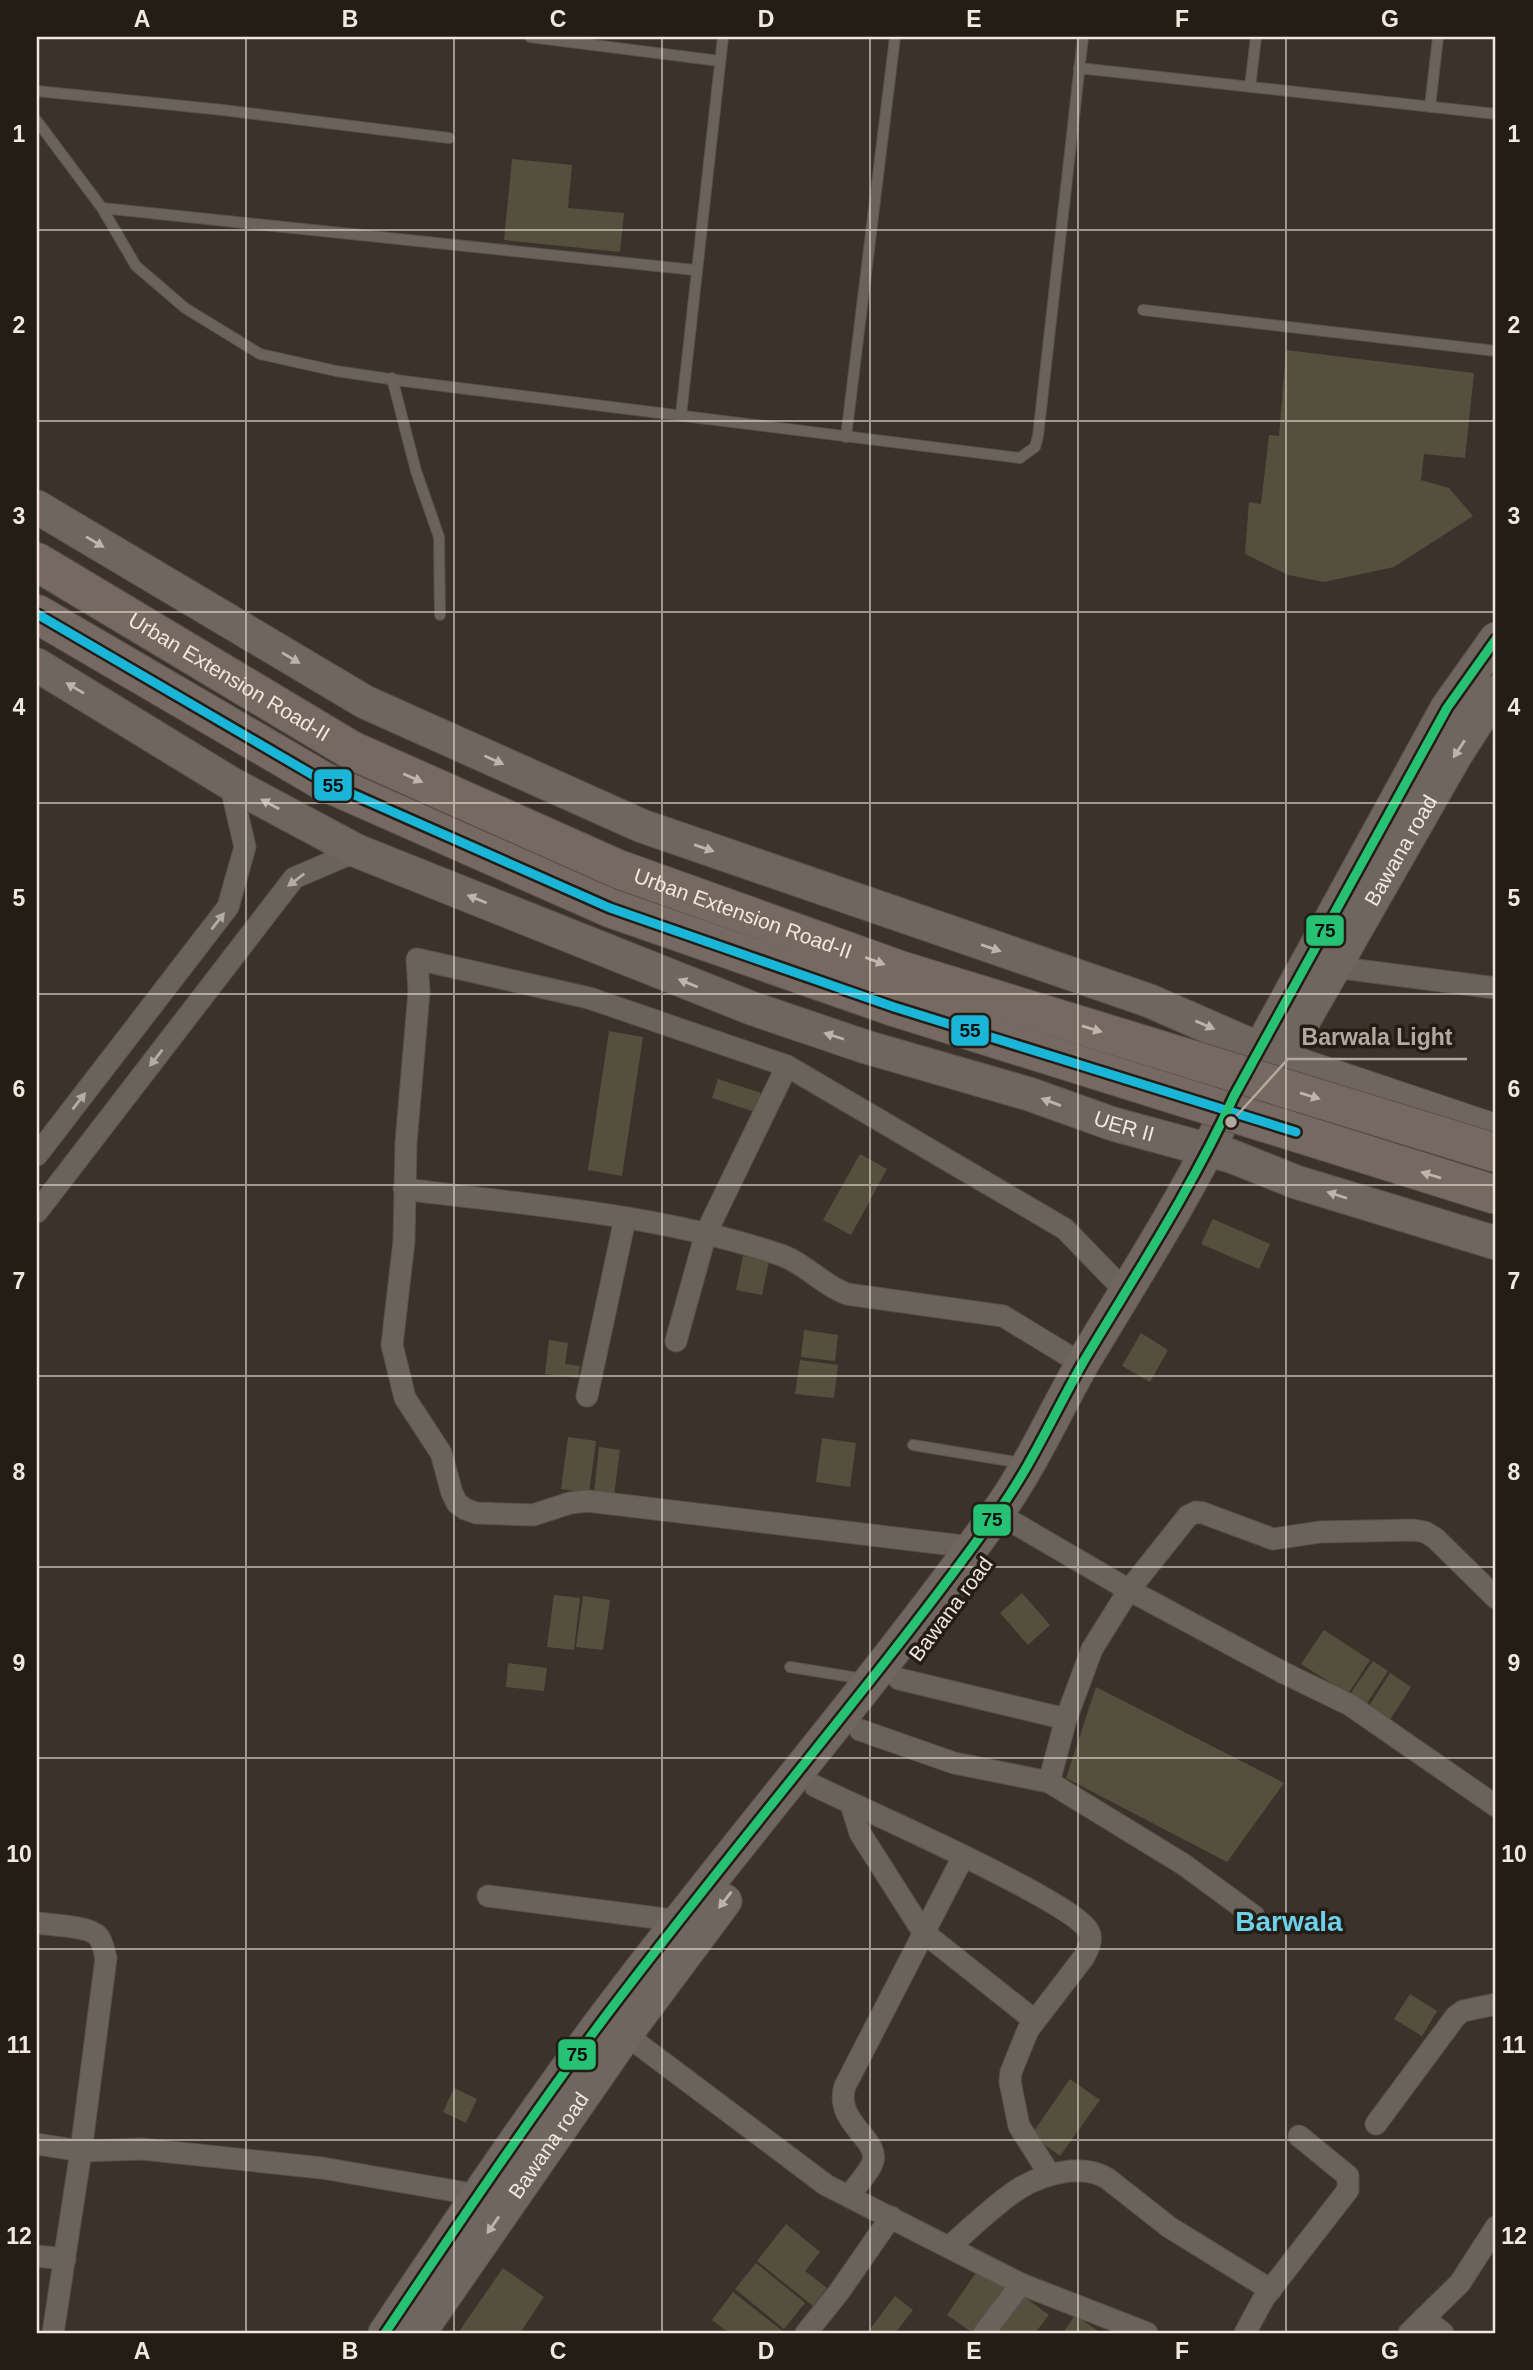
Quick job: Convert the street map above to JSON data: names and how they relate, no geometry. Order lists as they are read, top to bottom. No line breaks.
{"streets":{"highway":["Urban Extension Road-II"],"main road":["Bawana road","UER II"]},"crossings":[["Bawana road","UER II"]],"districts":["Barwala"],"places":["Barwala Light"],"lines":["transit line 55","transit line 75"],"grid":{"columns":["A","B","C","D","E","F","G"],"rows":["1","2","3","4","5","6","7","8","9","10","11","12"]}}
